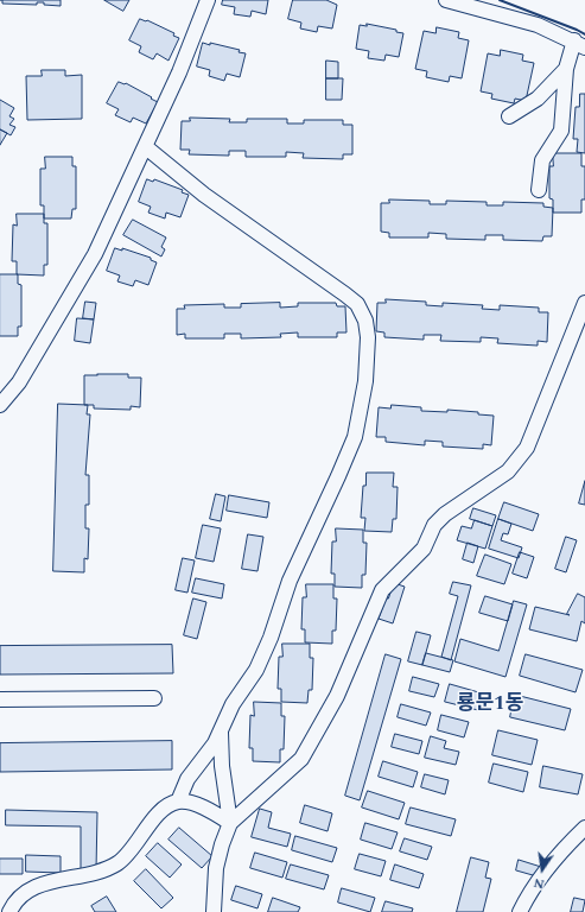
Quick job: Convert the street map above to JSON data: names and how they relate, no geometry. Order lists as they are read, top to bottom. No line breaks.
{"districts":["룡문1동"],"north":"bottom"}
